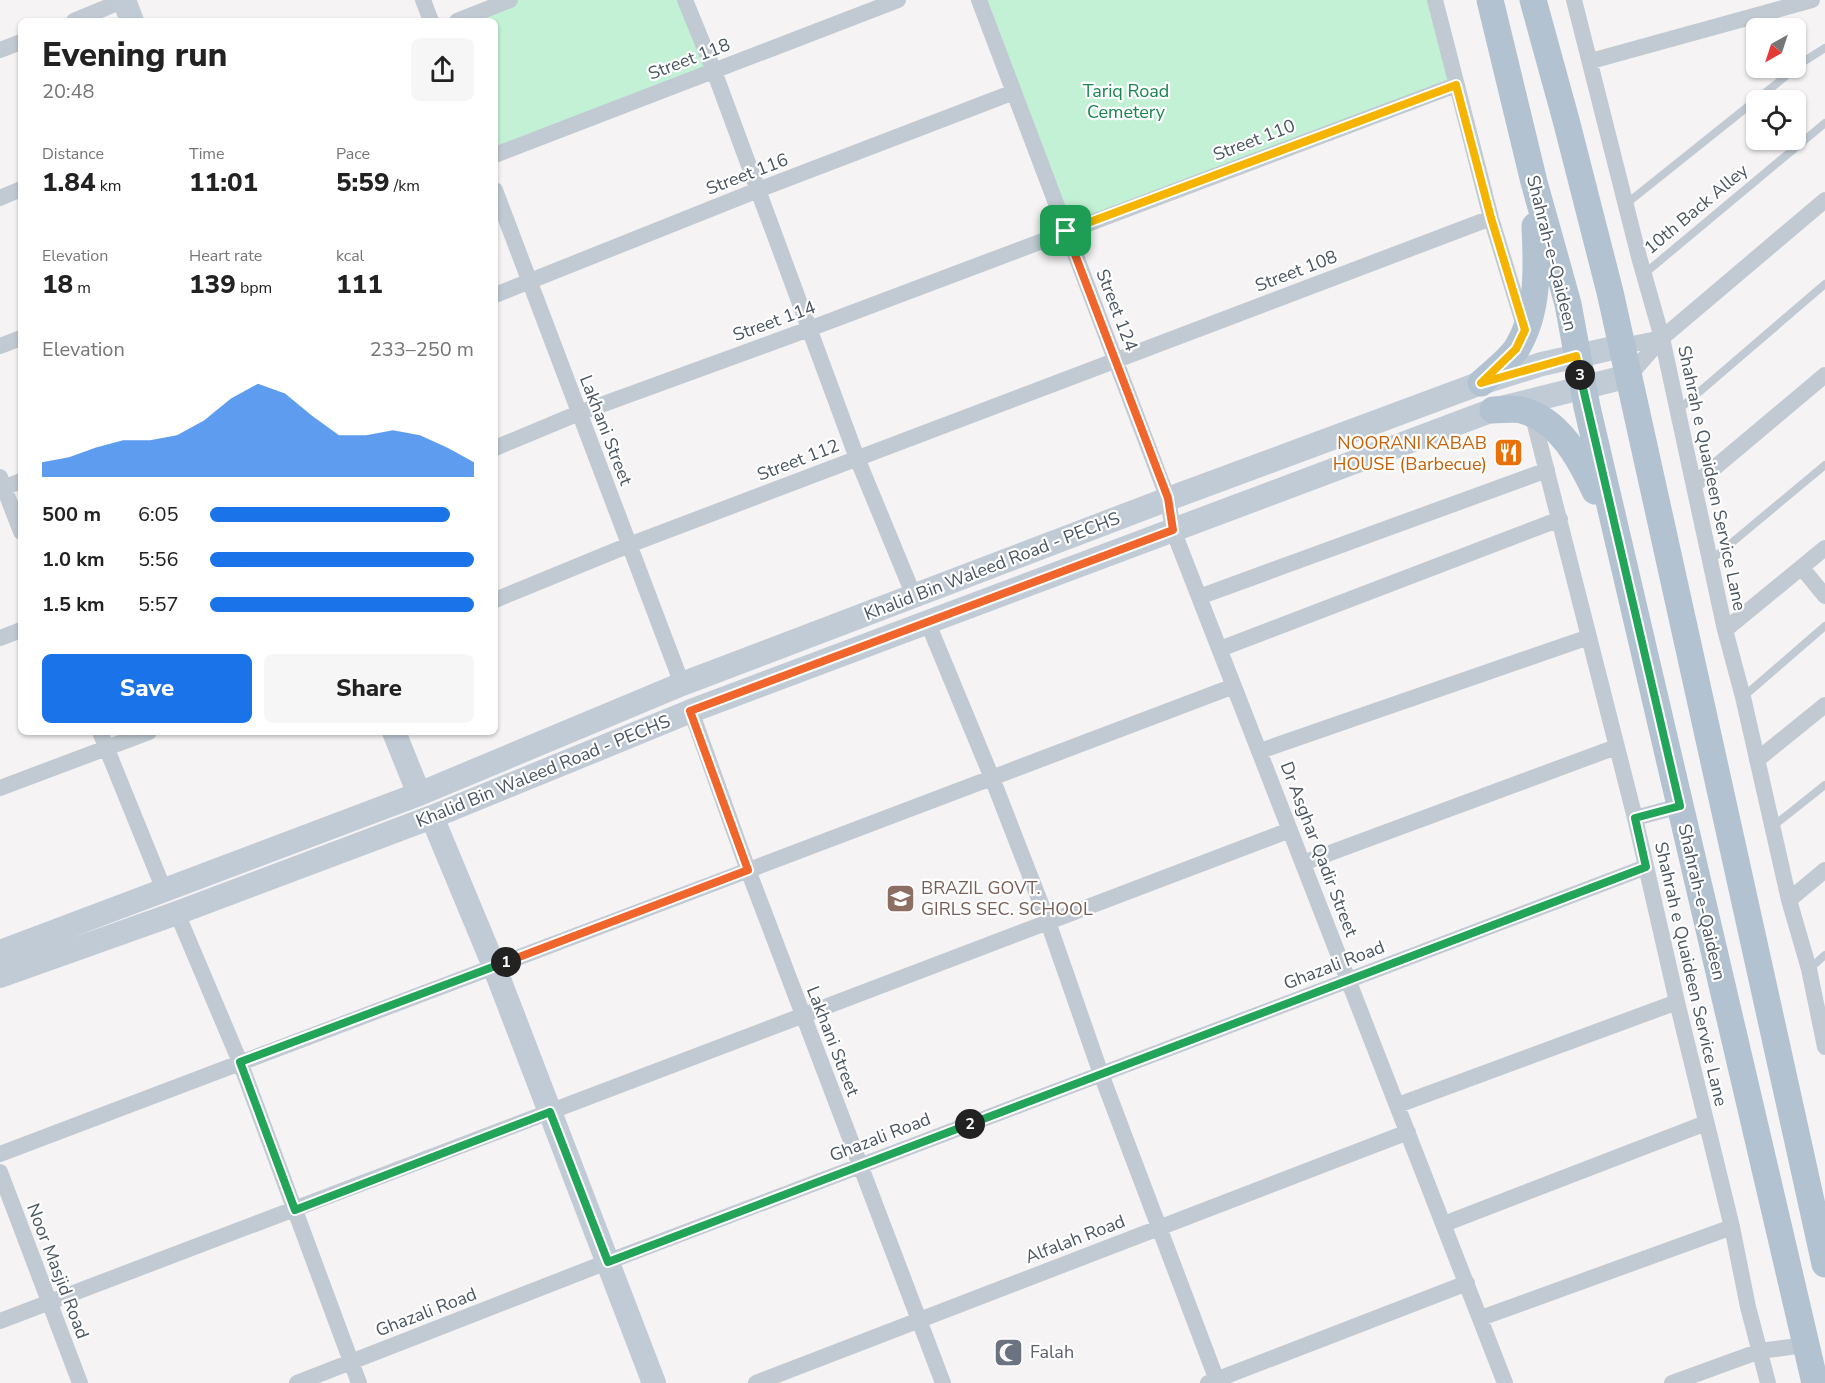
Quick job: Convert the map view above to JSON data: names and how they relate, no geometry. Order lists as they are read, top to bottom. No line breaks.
{"streets":{"main road":["Shahrah-e-Qaideen","Khalid Bin Waleed Road - PECHS"],"street":["Street 118","Street 110","Street 116","Street 108","Street 124","Street 114","Lakhani Street","Street 112","Shahrah e Quaideen Service Lane","Dr Asghar Qadir Street","Ghazali Road","Alfalah Road","Noor Masjid Road"],"lane":["10th Back Alley"]},"crossings":[["Street 110","Street 124"],["Street 110","Street 114"],["Street 116","Street 124"],["Street 116","Lakhani Street"],["10th Back Alley","Shahrah e Quaideen Service Lane"],["Shahrah-e-Qaideen","Khalid Bin Waleed Road - PECHS"],["Street 108","Street 124"],["Street 108","Street 112"],["Street 124","Street 114"],["Street 124","Street 112"],["Street 124","Khalid Bin Waleed Road - PECHS"],["Street 124","Dr Asghar Qadir Street"],["Street 114","Lakhani Street"],["Lakhani Street","Street 112"],["Lakhani Street","Khalid Bin Waleed Road - PECHS"],["Lakhani Street","Ghazali Road"],["Lakhani Street","Alfalah Road"],["Shahrah e Quaideen Service Lane","Ghazali Road"],["Khalid Bin Waleed Road - PECHS","Dr Asghar Qadir Street"],["Dr Asghar Qadir Street","Ghazali Road"],["Dr Asghar Qadir Street","Alfalah Road"]],"parks":["Tariq Road Cemetery"],"places":{"restaurant":["NOORANI KABAB HOUSE (Barbecue)"],"school or university":["BRAZIL GOVT. GIRLS SEC. SCHOOL"],"mosque":["Falah"]},"north":"bottom left","page":{"heading":["Evening run","20:48"],"stats":[["Distance","1.84 km"],["Time","11:01"],["Pace","5:59 /km"],["Elevation","18 m"],["Heart rate","139 bpm"],["kcal","111"]],"chart":["Elevation","233–250 m"],"pins":["3","1","2"],"list":[{"name":"500 m","note":"6:05"},{"name":"1.0 km","note":"5:56"},{"name":"1.5 km","note":"5:57"}],"buttons":["Save","Share"]}}
